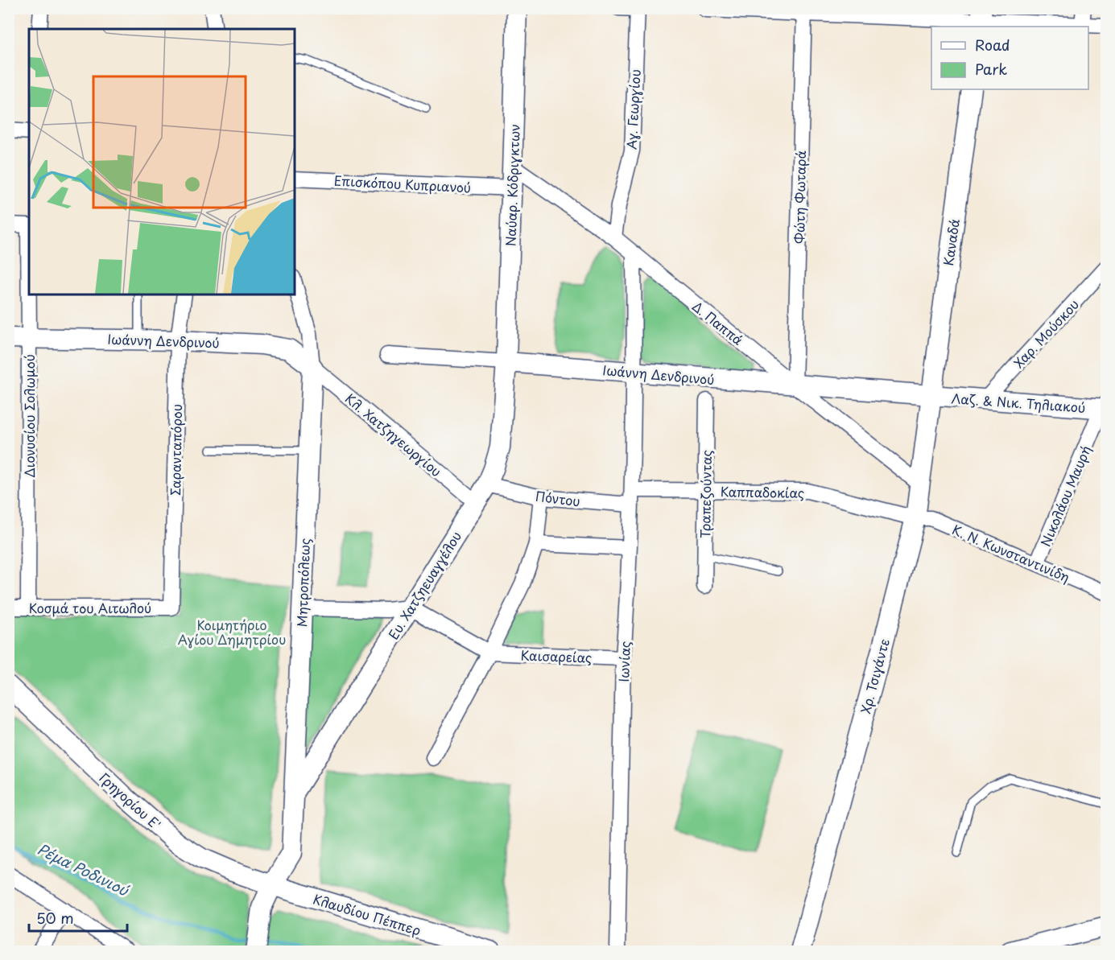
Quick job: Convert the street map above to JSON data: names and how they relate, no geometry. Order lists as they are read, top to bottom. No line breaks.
{"streets":{"street":["Αγ. Γεωργίου","Επισκόπου Κυπριανού","Ναύαρ. Κόδριγκτων","Φώτη Φωταρά","Καναδά","Δ. Παππά","Χαρ. Μούσκου","Ιωάννη Δενδρινού","Λαζ. & Νικ. Τηλιακού","Διονυσίου Σολωμού","Κλ. Χατζηγεωργίου","Σαρανταπόρου","Καππαδοκίας","Τραπεζούντας","Νικολάου Μαυρή","Πόντου","Κ. Ν. Κωνσταντινίδη","Μητροπόλεως","Ευ. Χατζηευαγγέλου","Κοσμά του Αιτωλού","Καισαρείας","Ιωνίας","Χρ. Τσιγάντε","Γρηγορίου Ε'","Κλαυδίου Πέππερ"]},"crossings":[["Αγ. Γεωργίου","Δ. Παππά"],["Επισκόπου Κυπριανού","Ναύαρ. Κόδριγκτων"],["Ναύαρ. Κόδριγκτων","Δ. Παππά"],["Ναύαρ. Κόδριγκτων","Ιωάννη Δενδρινού"],["Ναύαρ. Κόδριγκτων","Ευ. Χατζηευαγγέλου"],["Φώτη Φωταρά","Δ. Παππά"],["Φώτη Φωταρά","Ιωάννη Δενδρινού"],["Καναδά","Ιωάννη Δενδρινού"],["Καναδά","Λαζ. & Νικ. Τηλιακού"],["Καναδά","Χρ. Τσιγάντε"],["Δ. Παππά","Ιωάννη Δενδρινού"],["Δ. Παππά","Ιωνίας"],["Δ. Παππά","Χρ. Τσιγάντε"],["Χαρ. Μούσκου","Λαζ. & Νικ. Τηλιακού"],["Ιωάννη Δενδρινού","Λαζ. & Νικ. Τηλιακού"],["Ιωάννη Δενδρινού","Διονυσίου Σολωμού"],["Ιωάννη Δενδρινού","Κλ. Χατζηγεωργίου"],["Ιωάννη Δενδρινού","Σαρανταπόρου"],["Ιωάννη Δενδρινού","Μητροπόλεως"],["Ιωάννη Δενδρινού","Ευ. Χατζηευαγγέλου"],["Ιωάννη Δενδρινού","Ιωνίας"],["Ιωάννη Δενδρινού","Χρ. Τσιγάντε"],["Λαζ. & Νικ. Τηλιακού","Νικολάου Μαυρή"],["Λαζ. & Νικ. Τηλιακού","Χρ. Τσιγάντε"],["Διονυσίου Σολωμού","Κοσμά του Αιτωλού"],["Κλ. Χατζηγεωργίου","Μητροπόλεως"],["Κλ. Χατζηγεωργίου","Ευ. Χατζηευαγγέλου"],["Σαρανταπόρου","Κοσμά του Αιτωλού"],["Καππαδοκίας","Τραπεζούντας"],["Καππαδοκίας","Κ. Ν. Κωνσταντινίδη"],["Καππαδοκίας","Χρ. Τσιγάντε"],["Νικολάου Μαυρή","Κ. Ν. Κωνσταντινίδη"],["Πόντου","Ευ. Χατζηευαγγέλου"],["Πόντου","Ιωνίας"],["Κ. Ν. Κωνσταντινίδη","Χρ. Τσιγάντε"],["Μητροπόλεως","Ευ. Χατζηευαγγέλου"],["Μητροπόλεως","Γρηγορίου Ε'"],["Μητροπόλεως","Κλαυδίου Πέππερ"],["Ευ. Χατζηευαγγέλου","Καισαρείας"],["Καισαρείας","Ιωνίας"],["Γρηγορίου Ε'","Κλαυδίου Πέππερ"]],"water":["Ρέμα Ροδινιού"],"parks":["Κοιμητήριο Αγίου Δημητρίου"],"legend":["Road","Park"],"scale_bar":"50 m"}
